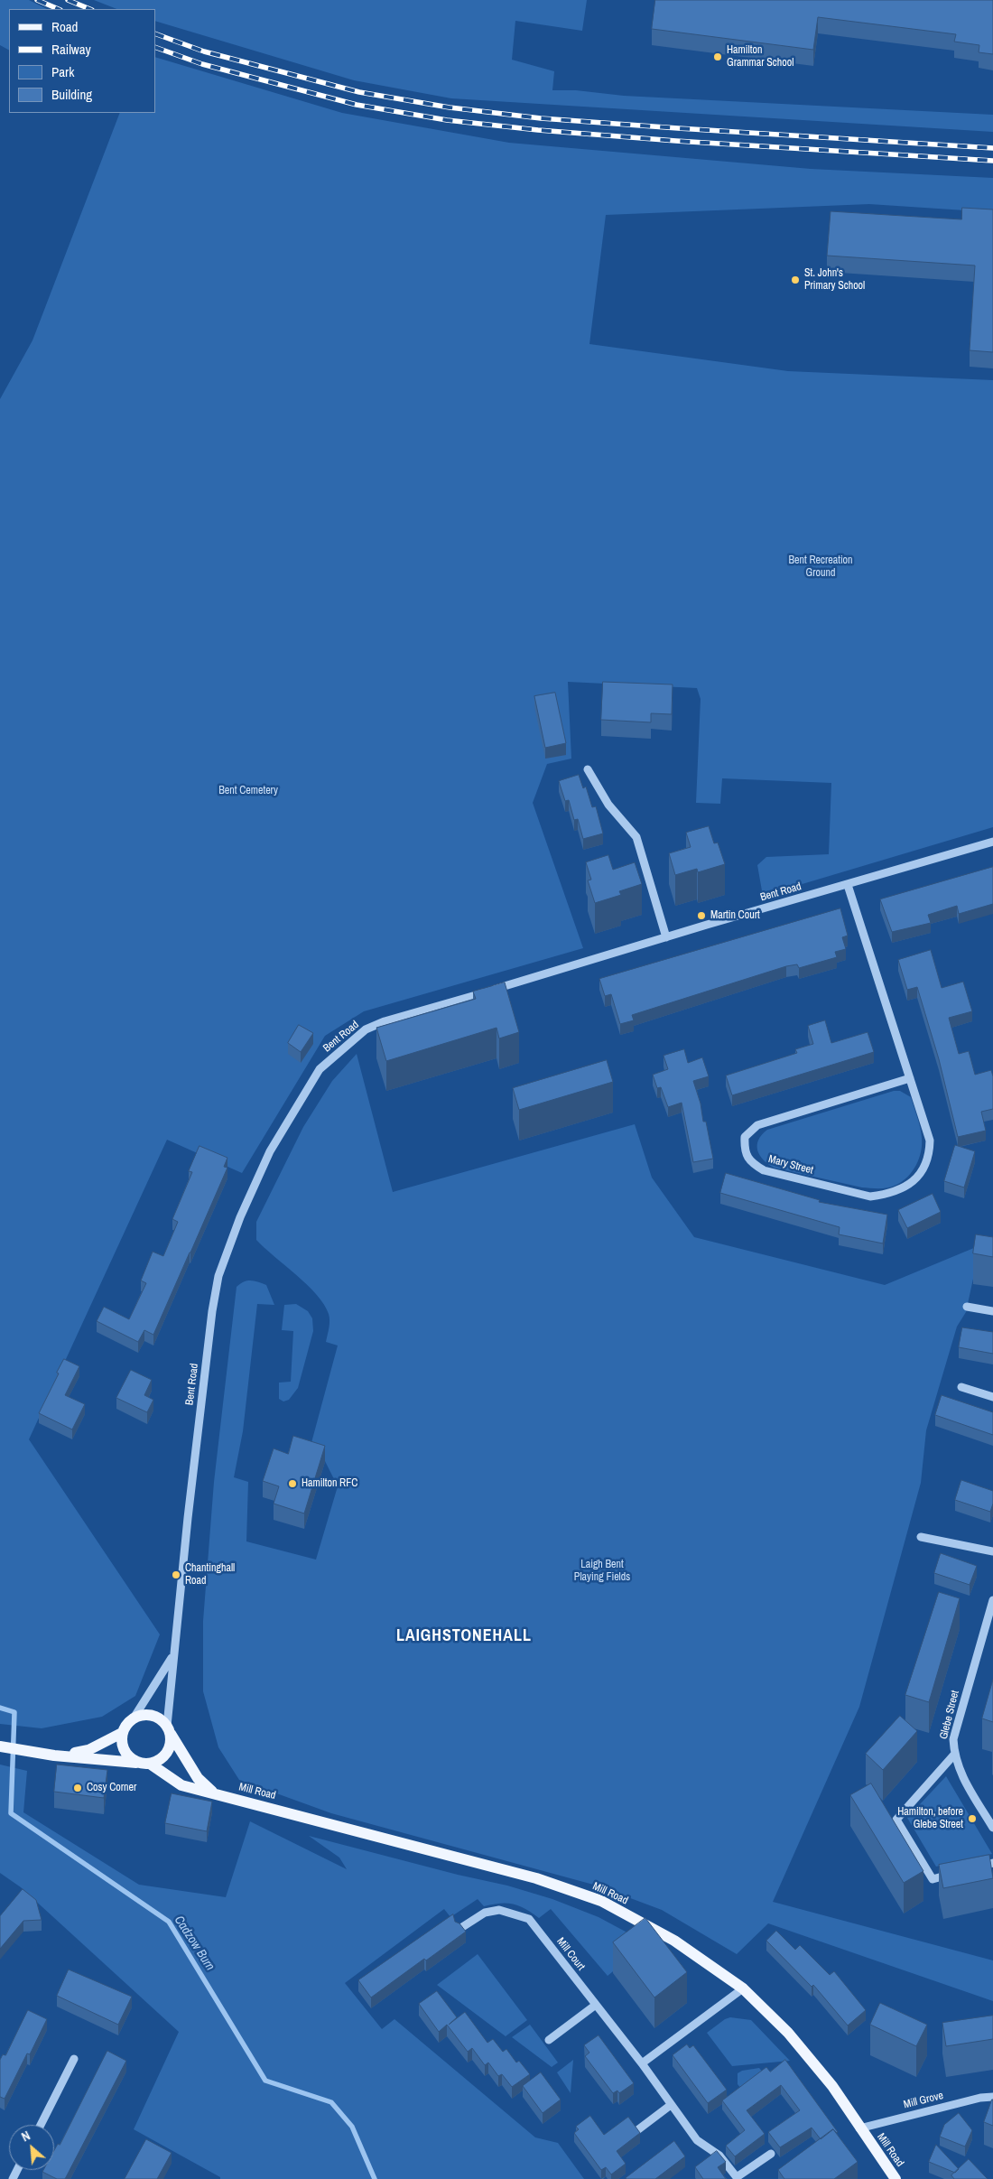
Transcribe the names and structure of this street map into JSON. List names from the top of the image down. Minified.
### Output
{"streets":{"main road":["Mill Road"],"street":["Bent Road","Mary Street","Glebe Street","Mill Court","Mill Grove"]},"crossings":[["Bent Road","Mary Street"],["Bent Road","Mill Road"],["Mill Road","Mill Grove"]],"districts":["LAIGHSTONEHALL"],"water":["Cadzow Burn"],"parks":["Bent Recreation Ground","Bent Cemetery","Laigh Bent Playing Fields"],"places":["Hamilton Grammar School","St. John's Primary School","Martin Court","Hamilton RFC","Chantinghall Road","Cosy Corner","Hamilton, before Glebe Street"],"legend":["Road","Railway","Park","Building"],"north":"top left"}
